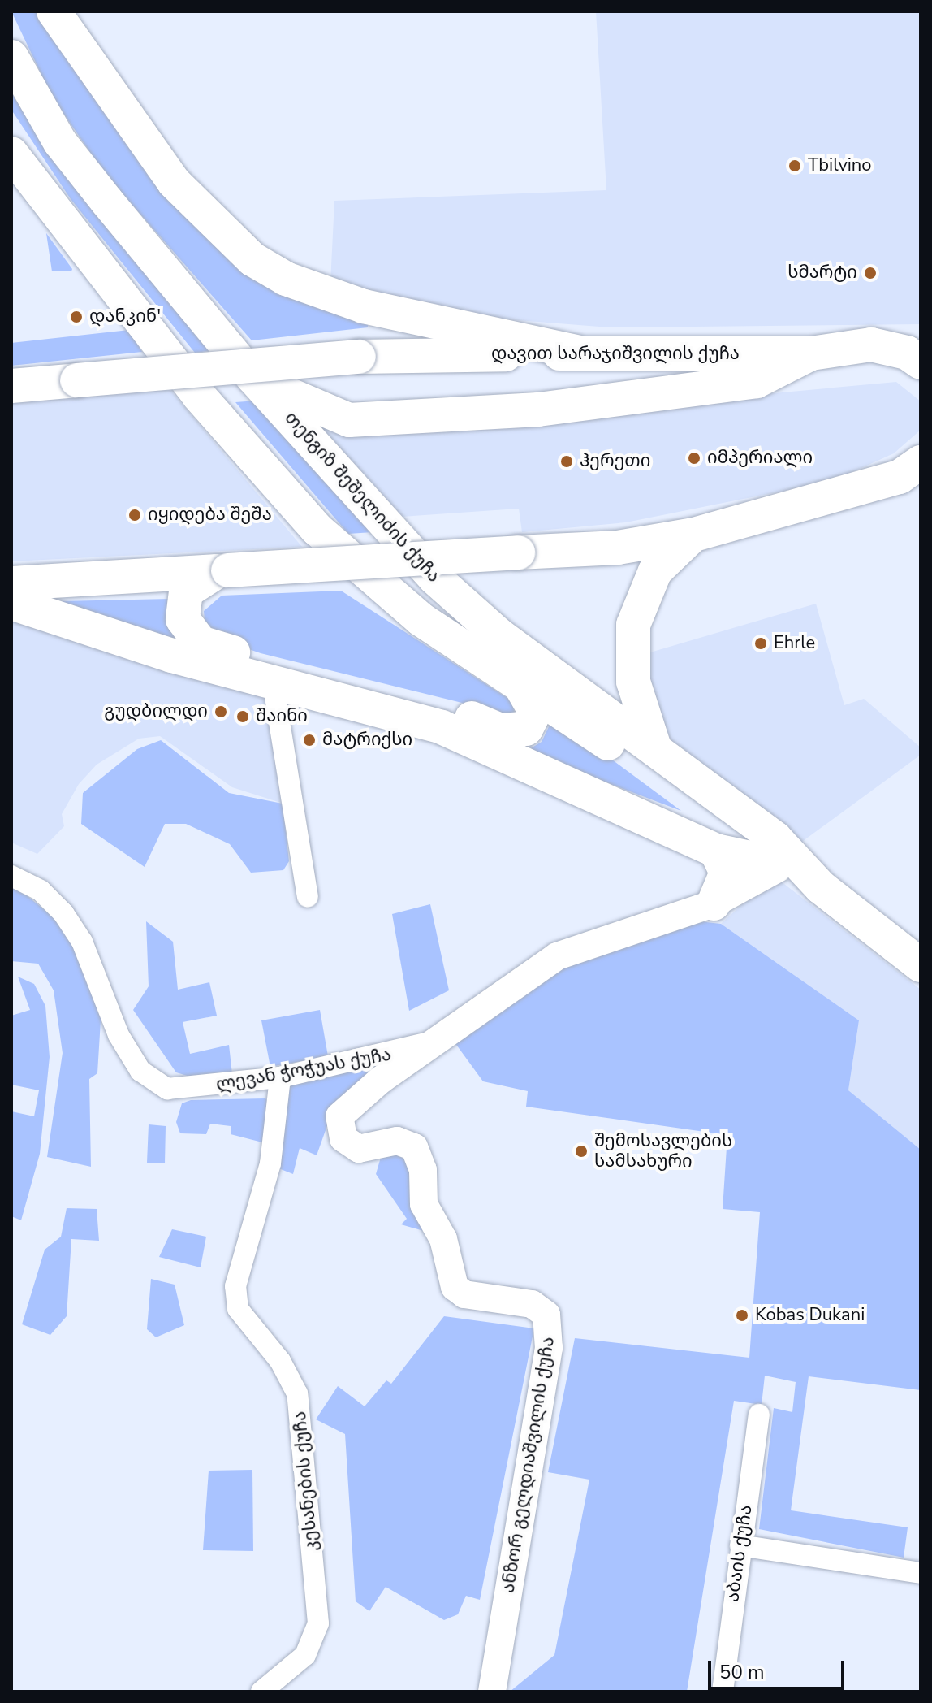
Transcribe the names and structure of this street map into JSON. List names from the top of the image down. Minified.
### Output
{"streets":{"main road":["დავით სარაჯიშვილის ქუჩა","თენგიზ შეშელიძის ქუჩა"],"street":["ლევან ჭოჭუას ქუჩა","ანზორ გელდიაშვილის ქუჩა","კესანების ქუჩა","აბაის ქუჩა"]},"crossings":[["თენგიზ შეშელიძის ქუჩა","ანზორ გელდიაშვილის ქუჩა"],["ლევან ჭოჭუას ქუჩა","ანზორ გელდიაშვილის ქუჩა"],["ლევან ჭოჭუას ქუჩა","კესანების ქუჩა"]],"places":["Tbilvino","სმარტი","დანკინ'","იმპერიალი","ჰერეთი","იყიდება შეშა","Ehrle","გუდბილდი","შაინი","მატრიქსი","შემოსავლების სამსახური","Kobas Dukani"],"scale_bar":"50 m"}
